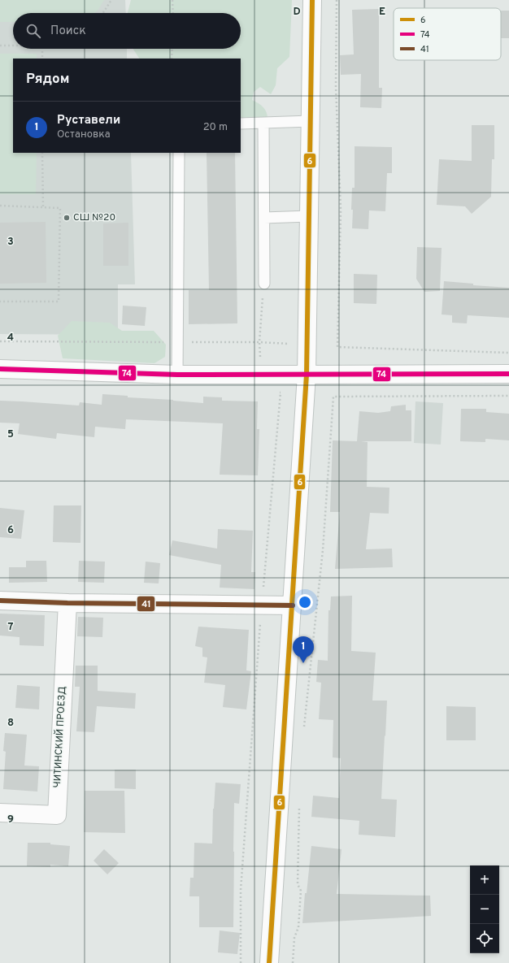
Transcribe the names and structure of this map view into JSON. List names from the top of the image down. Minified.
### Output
{"streets":{"street":["ЧИТИНСКИЙ ПРОЕЗД"]},"places":["СШ №20"],"lines":["transit line 6","transit line 74","transit line 41"],"legend":["6","74","41"],"page":{"search":"Поиск","heading":"Рядом","list":[{"mark":"1","name":"Руставели","note":"Остановка","value":"20 m"}],"pins":"1","map_buttons":["+","−"]},"grid":{"columns":["D","E"],"rows":["3","4","5","6","7","8","9"]}}
